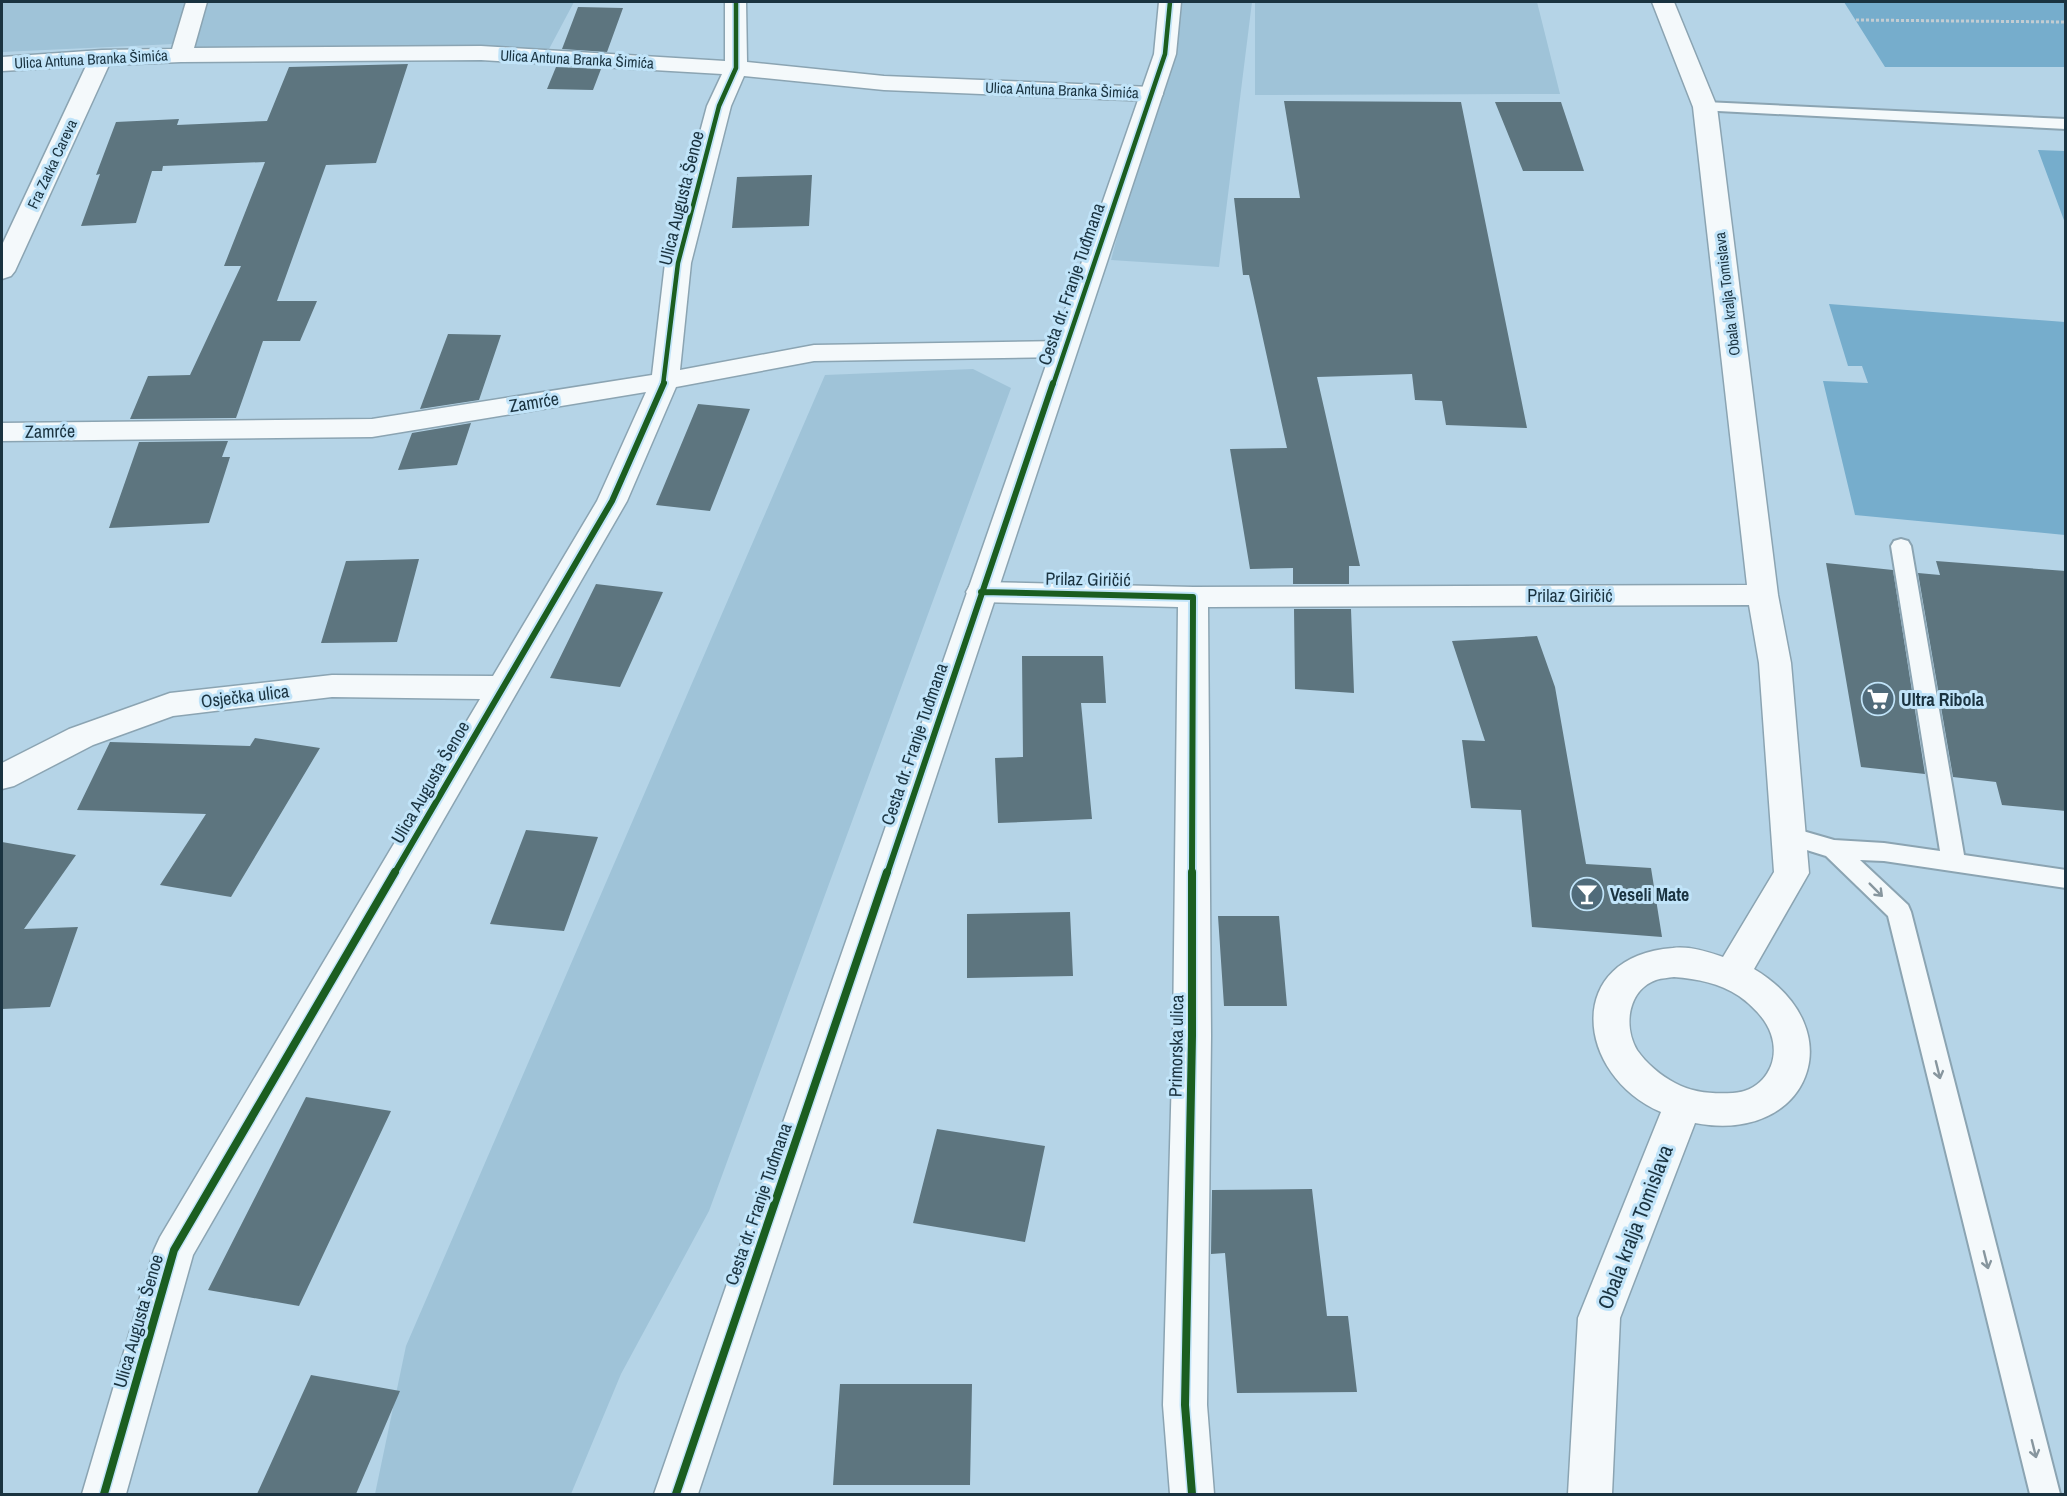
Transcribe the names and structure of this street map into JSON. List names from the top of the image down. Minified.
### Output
{"streets":{"street":["Ulica Antuna Branka Šimića","Fra Zarka Careva","Ulica Augusta Šenoe","Cesta dr. Franje Tuđmana","Obala kralja Tomislava","Zamrće","Prilaz Giričić","Osječka ulica","Primorska ulica"]},"crossings":[["Ulica Antuna Branka Šimića","Fra Zarka Careva"],["Ulica Antuna Branka Šimića","Ulica Augusta Šenoe"],["Ulica Antuna Branka Šimića","Cesta dr. Franje Tuđmana"],["Ulica Augusta Šenoe","Zamrće"],["Ulica Augusta Šenoe","Osječka ulica"],["Cesta dr. Franje Tuđmana","Zamrće"],["Cesta dr. Franje Tuđmana","Prilaz Giričić"],["Obala kralja Tomislava","Prilaz Giričić"],["Prilaz Giričić","Primorska ulica"]],"places":{"supermarket":["Ultra Ribola"],"bar":["Veseli Mate"]}}
